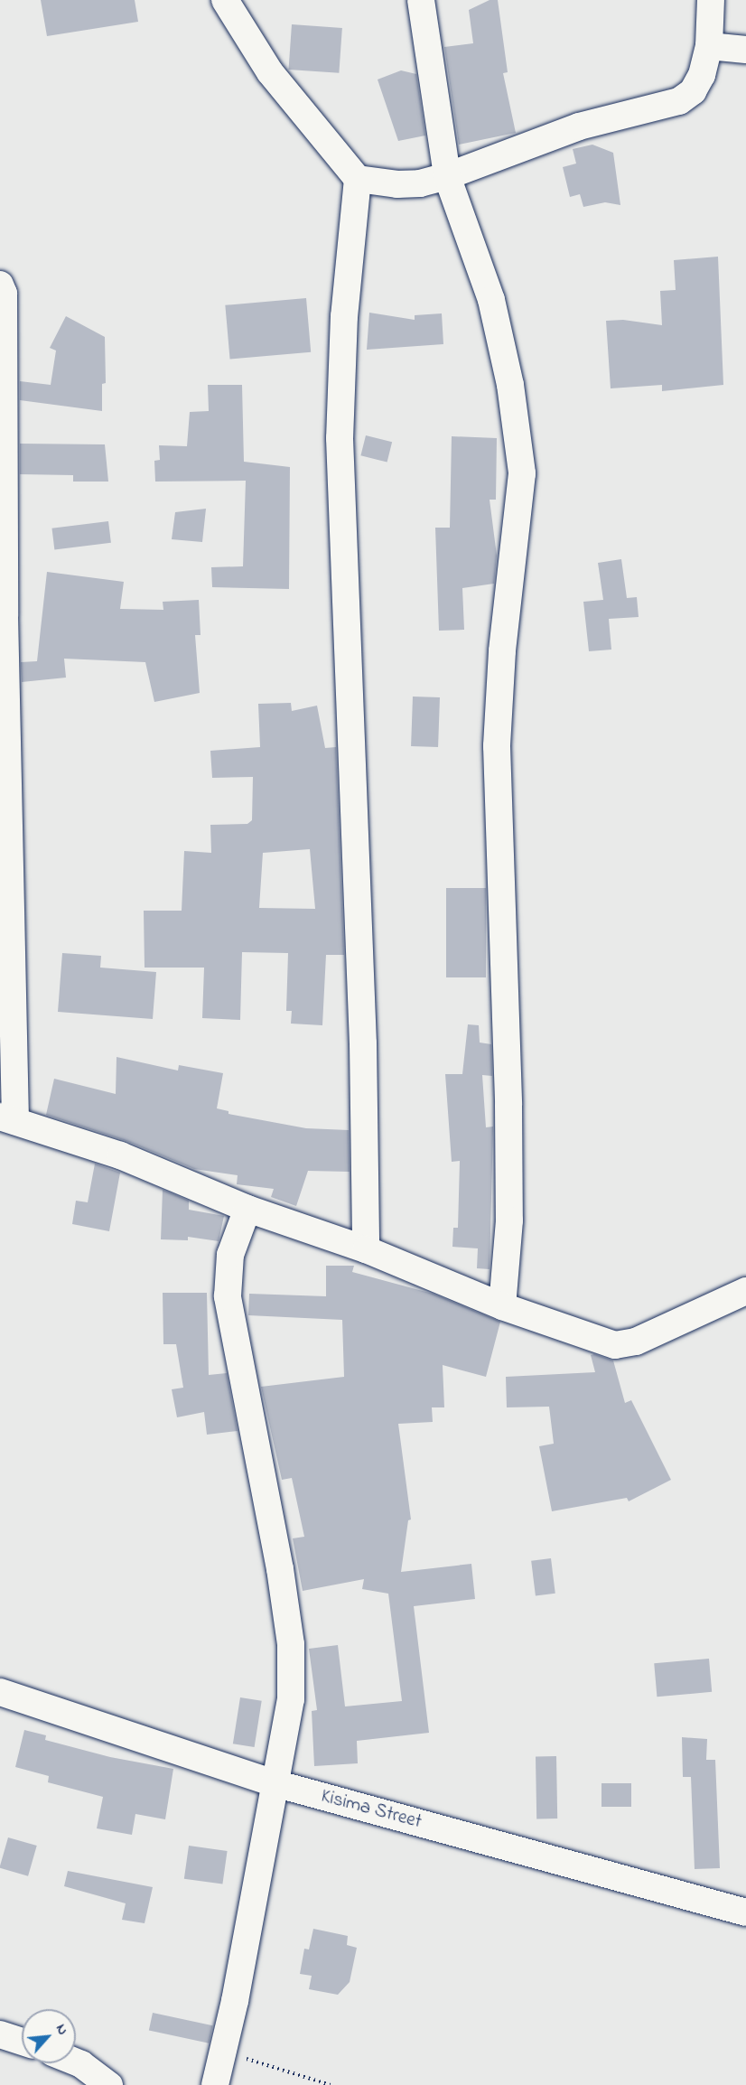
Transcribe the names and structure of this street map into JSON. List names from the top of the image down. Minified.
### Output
{"streets":{"street":["Kisima Street"]},"north":"top right"}
